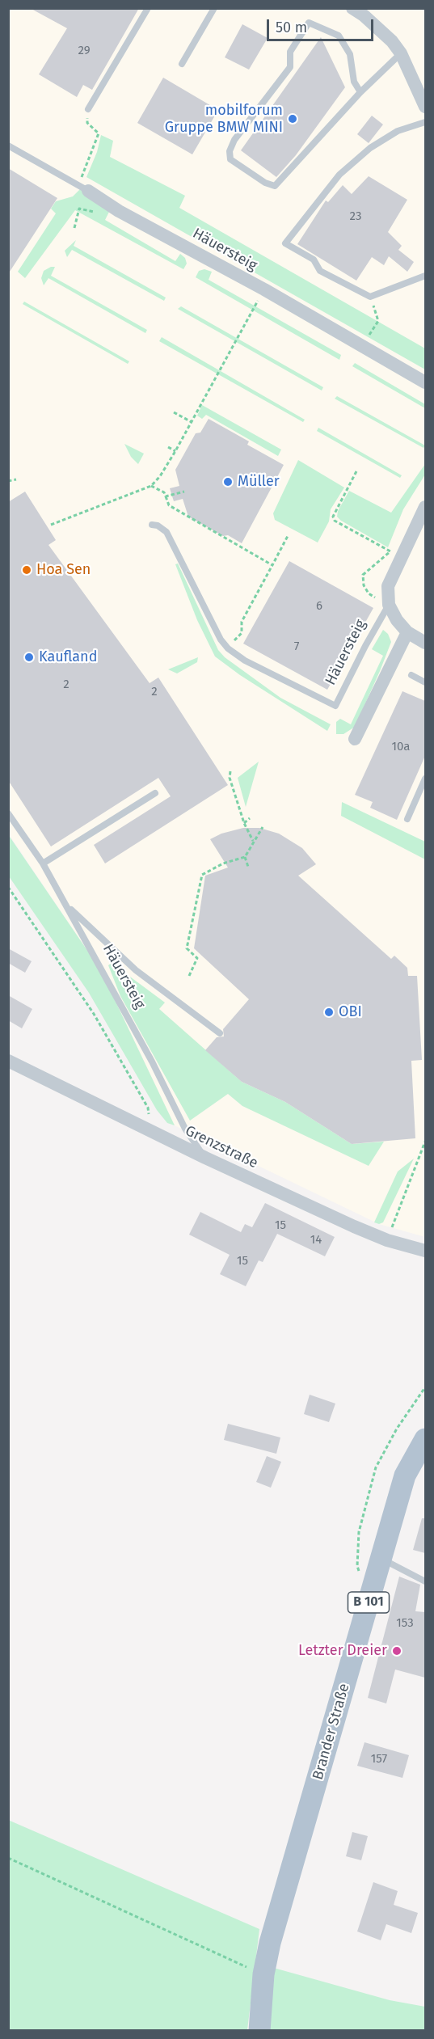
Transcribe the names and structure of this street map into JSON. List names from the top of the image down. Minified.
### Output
{"streets":{"main road":["B 101","Brander Straße"],"street":["Häuersteig","Grenzstraße"]},"crossings":[["Häuersteig","Grenzstraße"]],"places":["mobilforum Gruppe BMW MINI","Müller","Hoa Sen","Kaufland","OBI","Letzter Dreier"],"house_numbers":["29","23","6","7","2","2","10a","15","14","15","153","157"],"scale_bar":"50 m"}
